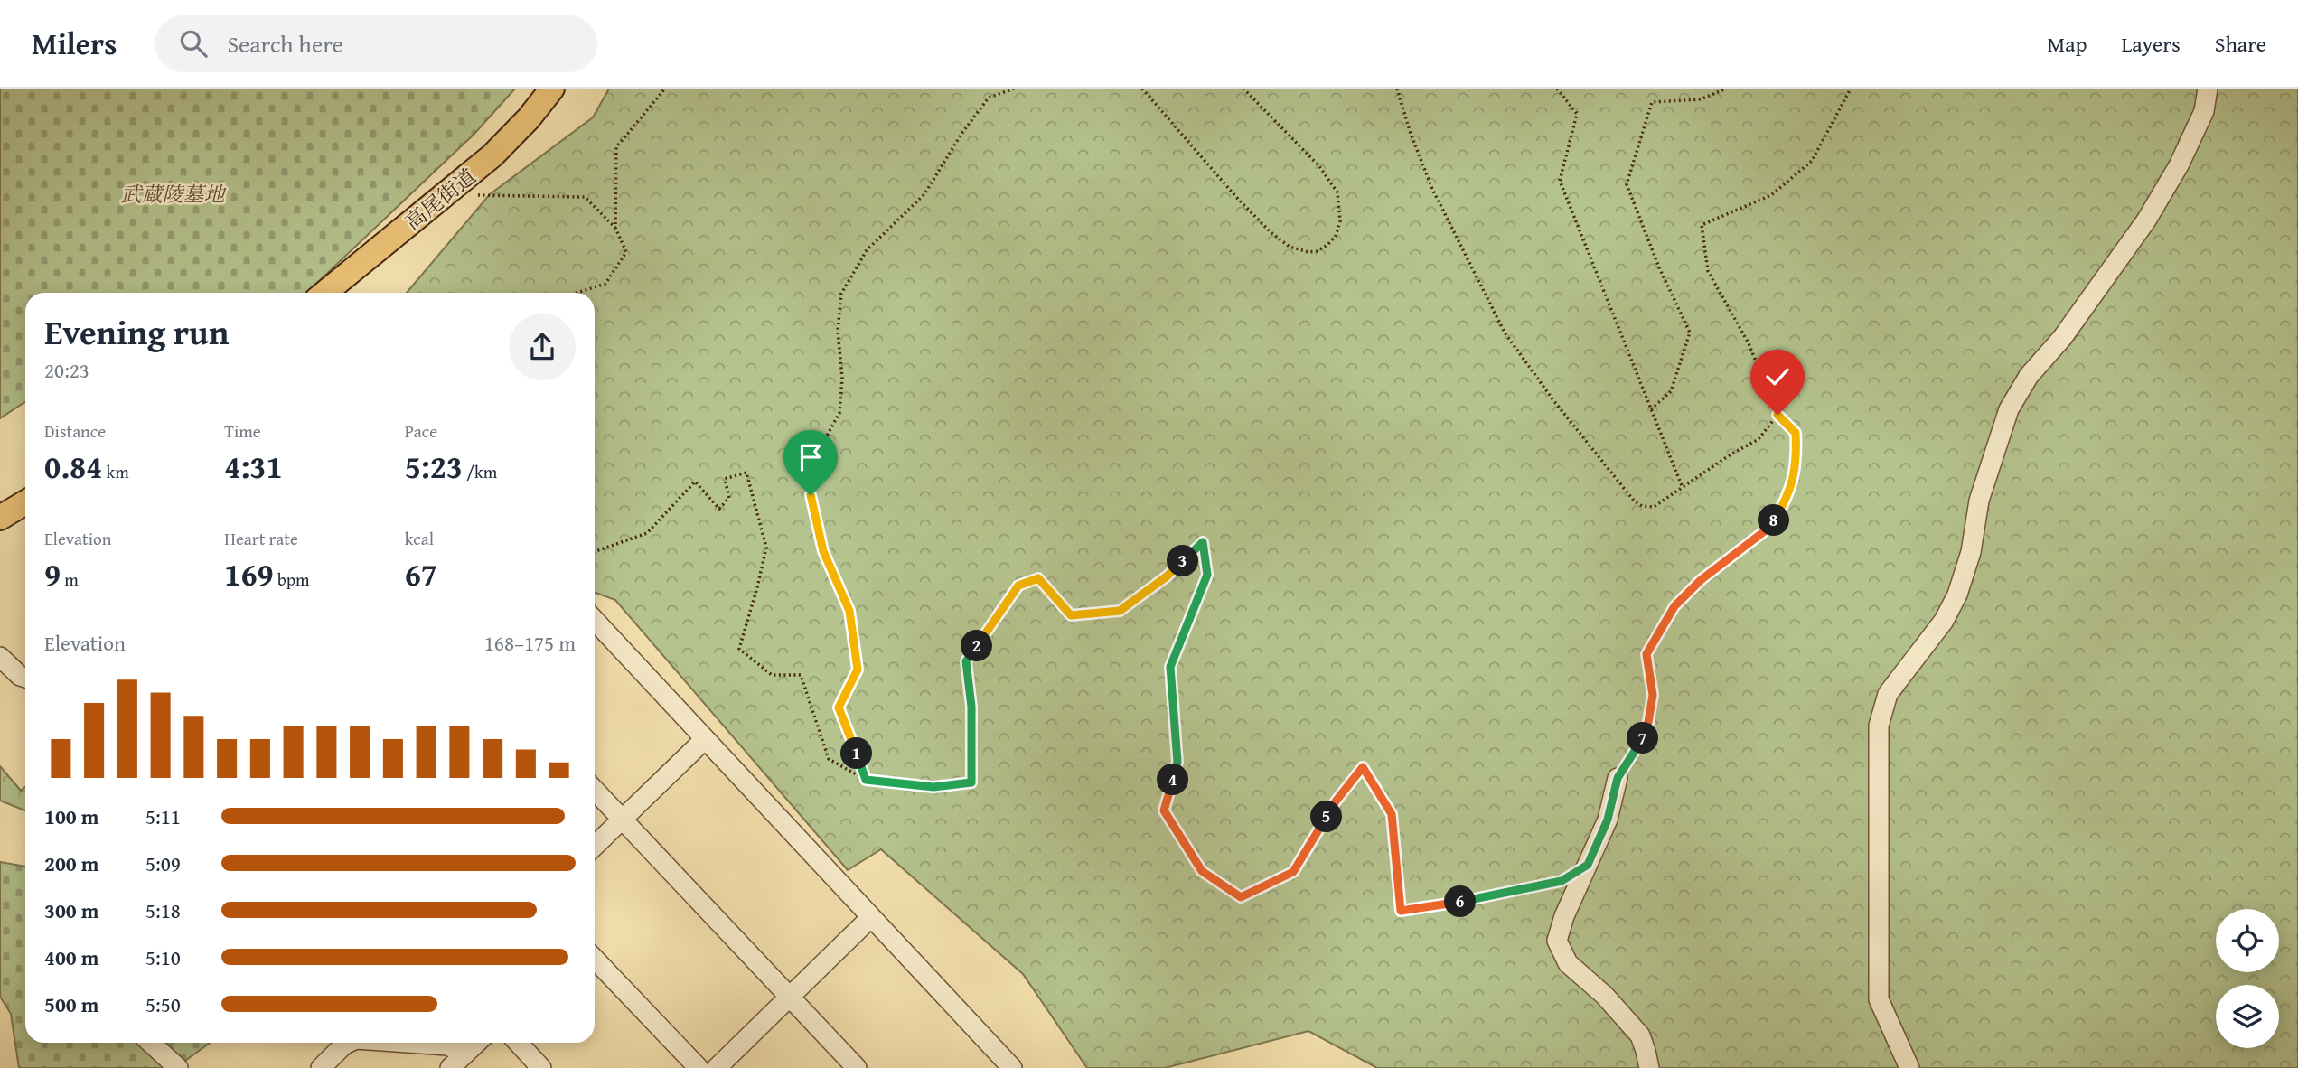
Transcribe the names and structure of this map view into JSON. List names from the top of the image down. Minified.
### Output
{"streets":{"main road":["高尾街道"]},"parks":["武蔵陵墓地"],"page":{"header":"Milers","search":"Search here","nav":["Map","Layers","Share"],"heading":["Evening run","20:23"],"stats":[["Distance","0.84 km"],["Time","4:31"],["Pace","5:23 /km"],["Elevation","9 m"],["Heart rate","169 bpm"],["kcal","67"]],"pins":["8","3","2","7","1","4","5","6"],"chart":["Elevation","168–175 m"],"list":[{"name":"100 m","note":"5:11"},{"name":"200 m","note":"5:09"},{"name":"300 m","note":"5:18"},{"name":"400 m","note":"5:10"},{"name":"500 m","note":"5:50"}]}}
